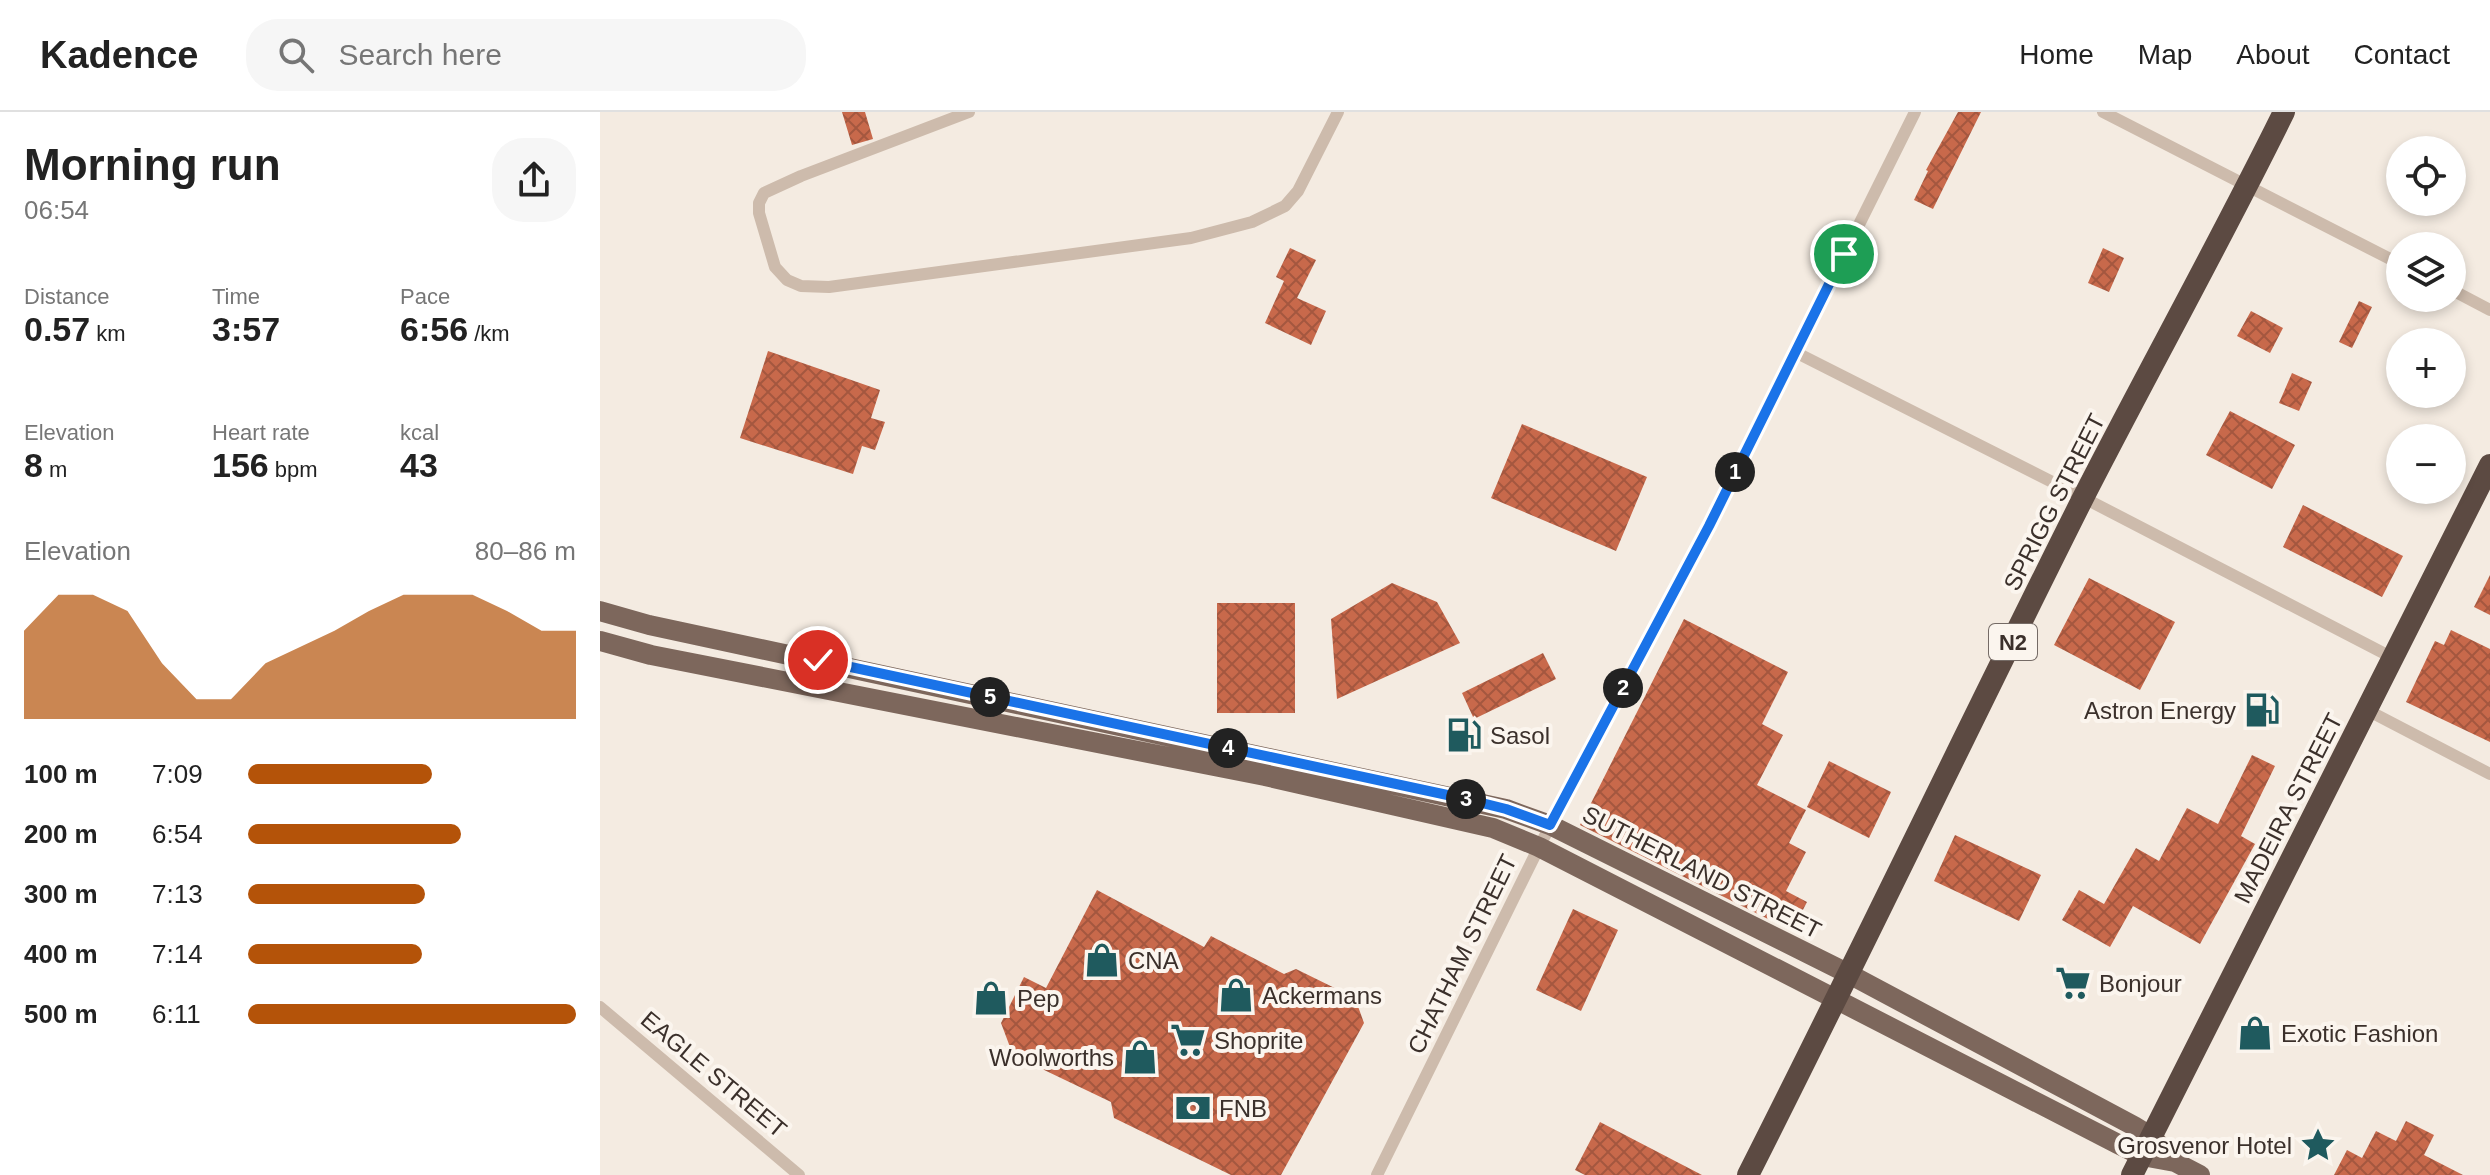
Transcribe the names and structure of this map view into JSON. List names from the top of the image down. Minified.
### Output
{"streets":{"highway":["SPRIGG STREET","N2","MADEIRA STREET"],"main road":["SUTHERLAND STREET"],"street":["CHATHAM STREET","EAGLE STREET"]},"crossings":[["SPRIGG STREET","SUTHERLAND STREET"],["MADEIRA STREET","SUTHERLAND STREET"],["SUTHERLAND STREET","CHATHAM STREET"]],"places":{"fuel station":["Astron Energy","Sasol"],"shop":["CNA","Ackermans","Pep","Exotic Fashion","Woolworths"],"supermarket":["Bonjour","Shoprite"],"bank":["FNB"],"place":["Grosvenor Hotel"]},"page":{"header":"Kadence","search":"Search here","nav":["Home","Map","About","Contact"],"heading":["Morning run","06:54"],"map_buttons":["+","−"],"stats":[["Distance","0.57 km"],["Time","3:57"],["Pace","6:56 /km"],["Elevation","8 m"],["Heart rate","156 bpm"],["kcal","43"]],"pins":["1","2","5","4","3"],"chart":["Elevation","80–86 m"],"list":[{"name":"100 m","note":"7:09"},{"name":"200 m","note":"6:54"},{"name":"300 m","note":"7:13"},{"name":"400 m","note":"7:14"},{"name":"500 m","note":"6:11"}]}}
